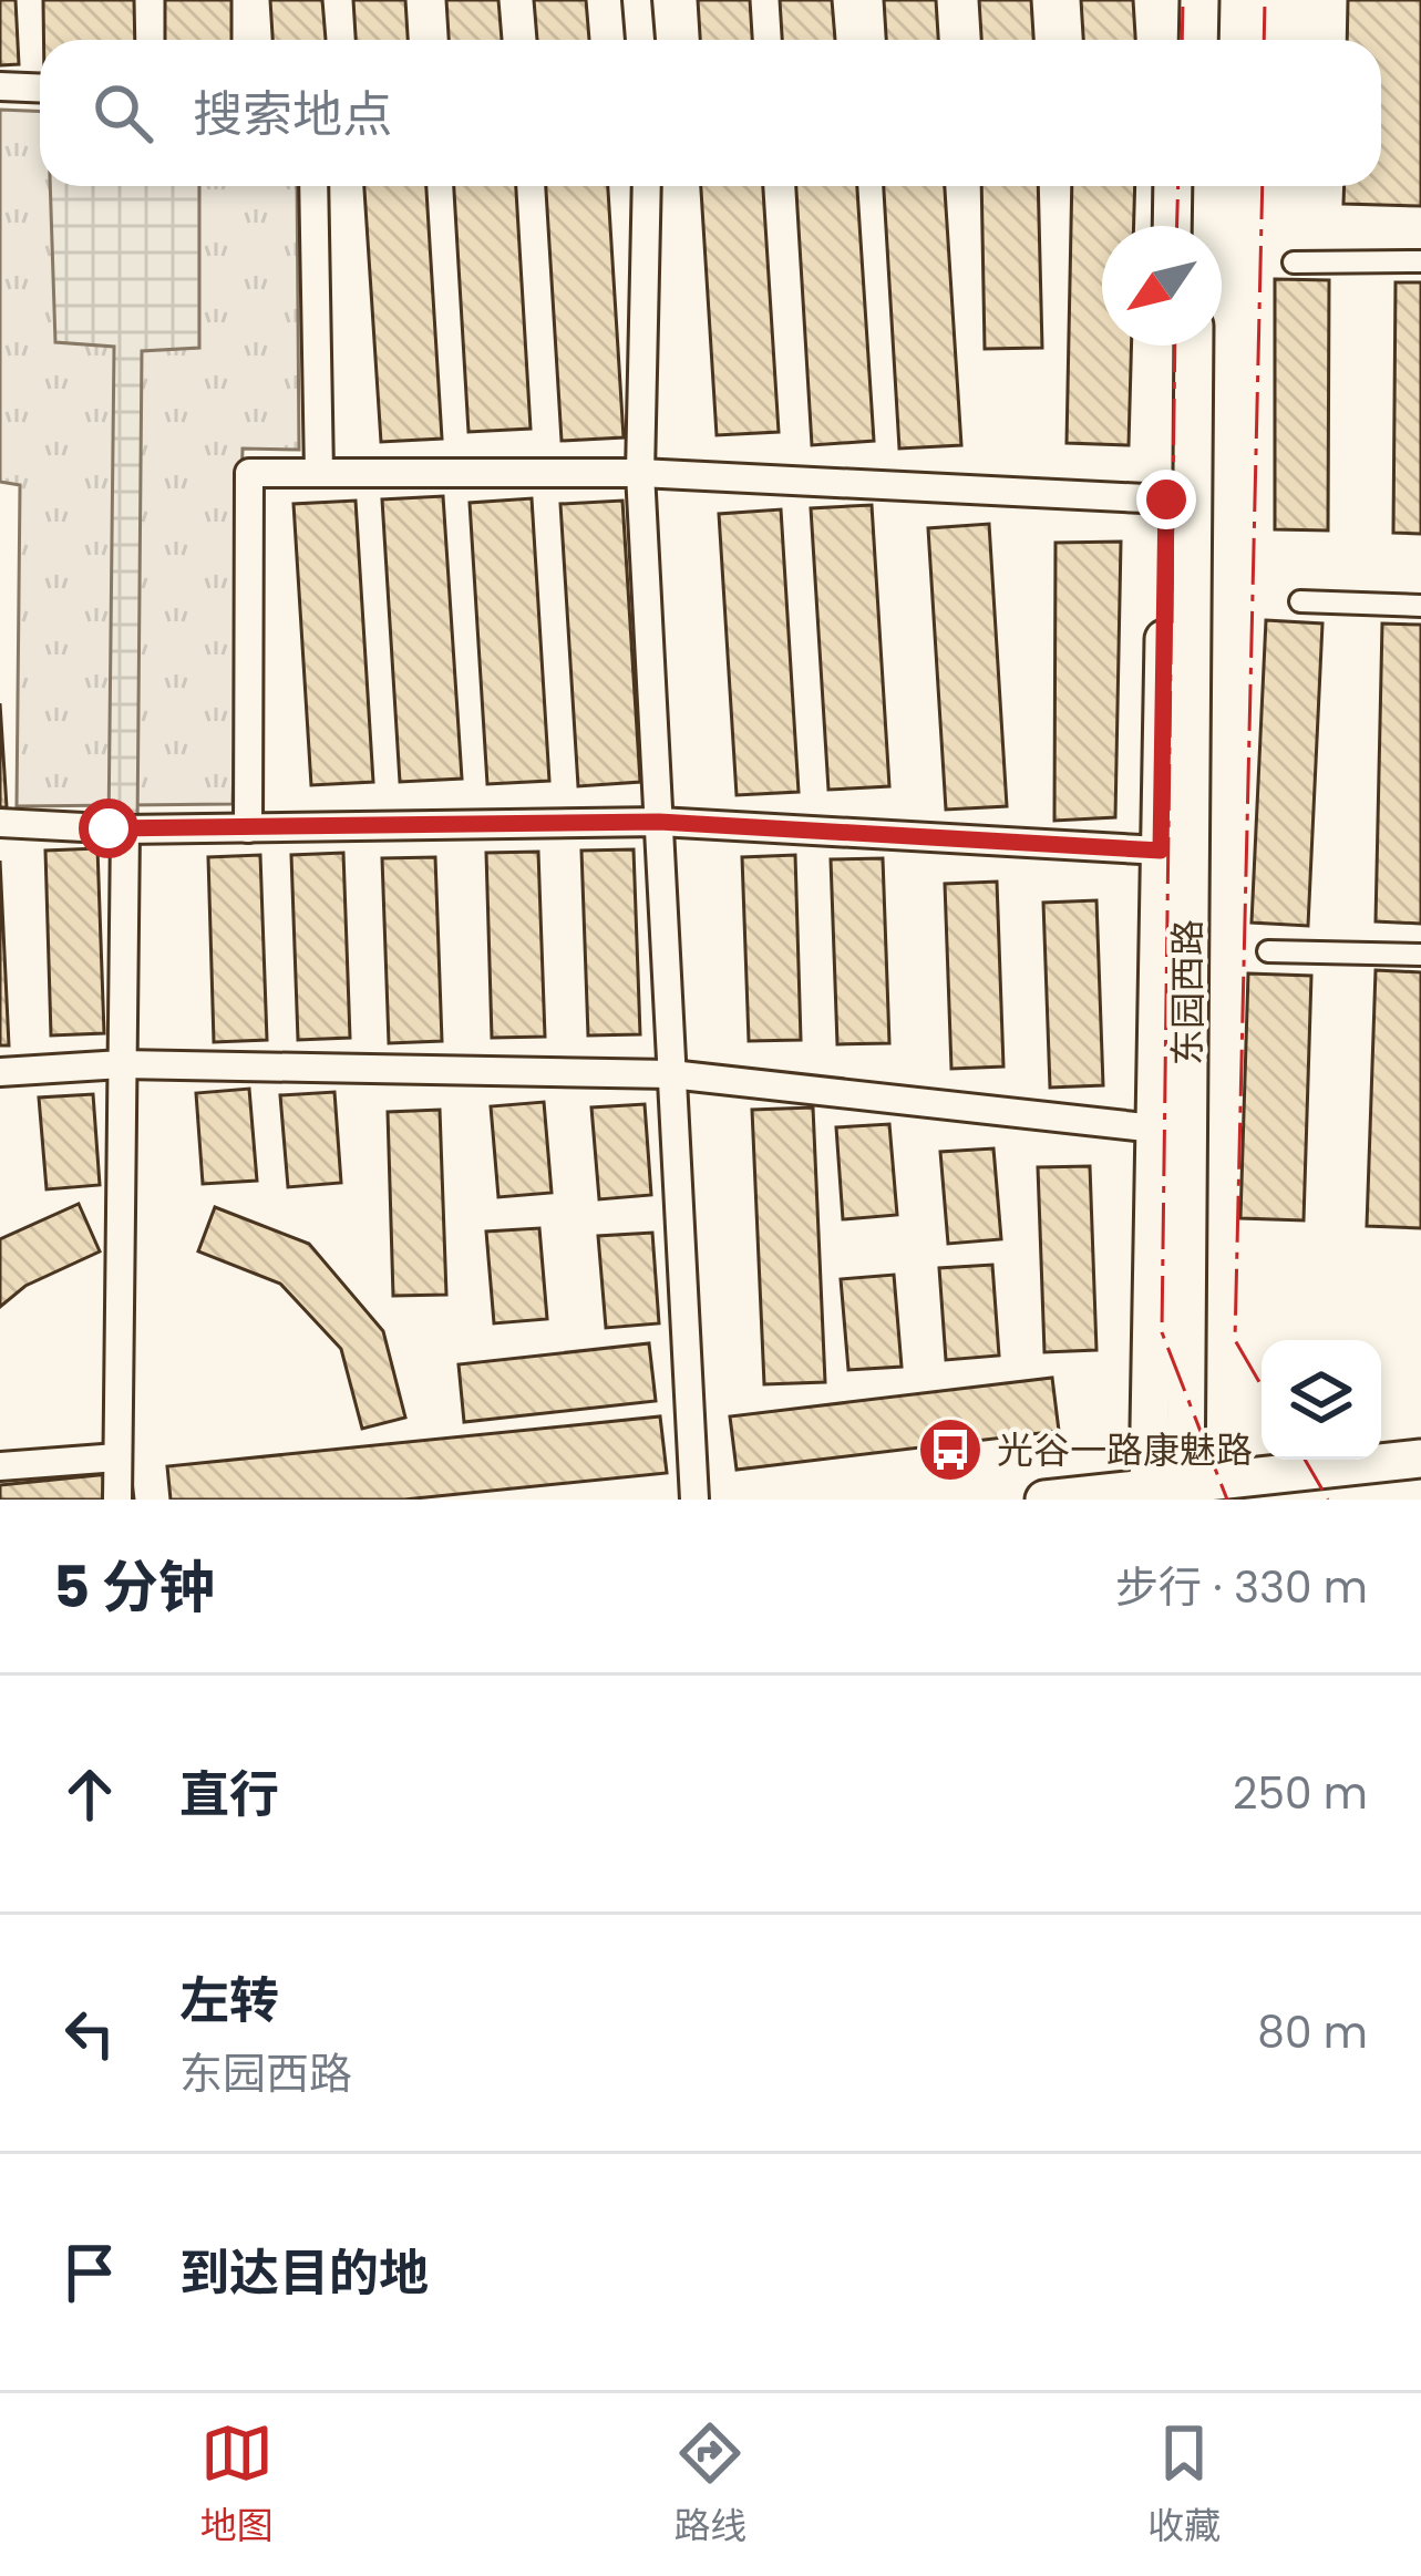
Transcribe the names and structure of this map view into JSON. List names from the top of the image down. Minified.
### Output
{"streets":{"main road":["东园西路"]},"places":{"bus stop":["光谷一路康魅路"]},"north":"bottom left","page":{"search":"搜索地点","heading":["5 分钟","步行 · 330 m"],"list":[["直行","250 m"],["左转","东园西路","80 m"],"到达目的地"],"nav":["地图","路线","收藏"]}}
